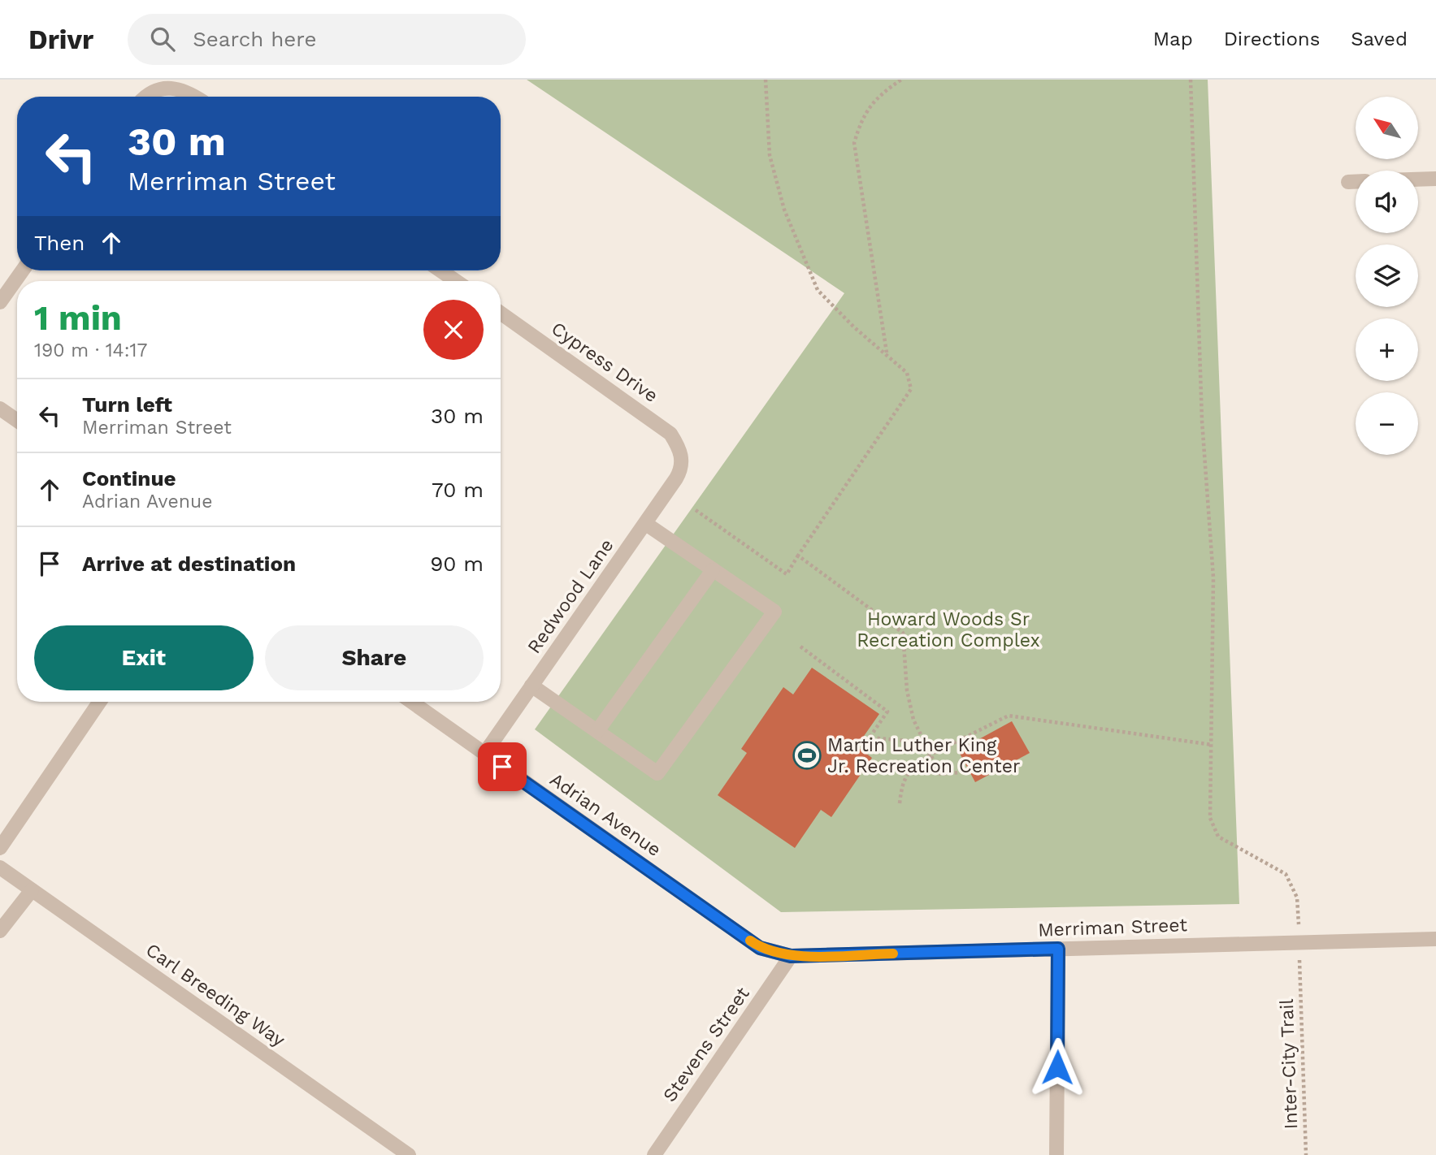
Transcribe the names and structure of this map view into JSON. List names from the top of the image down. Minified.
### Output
{"streets":{"street":["Cypress Drive","Redwood Lane","Adrian Avenue","Merriman Street","Carl Breeding Way","Stevens Street"],"path":["Inter-City Trail"]},"crossings":[["Cypress Drive","Redwood Lane"],["Redwood Lane","Adrian Avenue"],["Adrian Avenue","Merriman Street"],["Adrian Avenue","Stevens Street"],["Merriman Street","Stevens Street"]],"parks":["Howard Woods Sr Recreation Complex"],"places":{"sports":["Martin Luther King Jr. Recreation Center"]},"north":"top left","page":{"header":"Drivr","search":"Search here","nav":["Map","Directions","Saved"],"map_buttons":["+","−"],"turn":["30 m","Merriman Street"],"then":"Then","heading":["1 min","190 m · 14:17"],"list":[{"name":"Turn left","note":"Merriman Street","value":"30 m"},{"name":"Continue","note":"Adrian Avenue","value":"70 m"},{"name":"Arrive at destination","value":"90 m"}],"buttons":["Exit","Share"]}}
